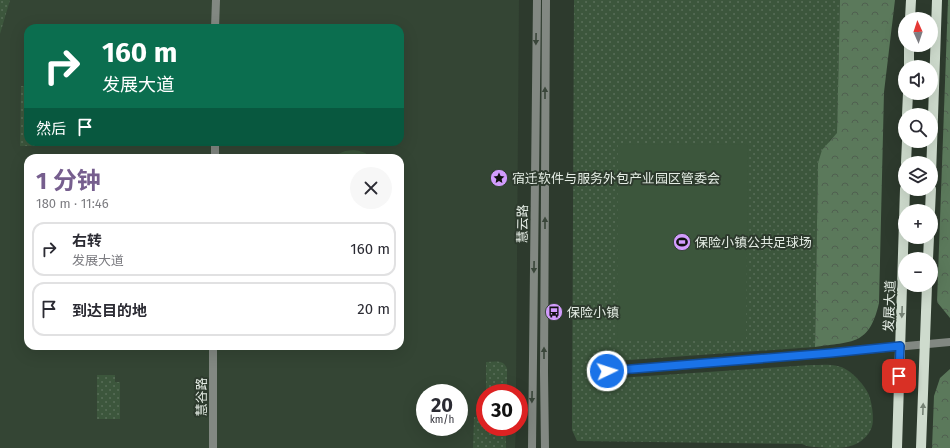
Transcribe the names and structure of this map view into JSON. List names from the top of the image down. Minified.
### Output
{"streets":{"main road":["发展大道"],"street":["慧云路","慧谷路"]},"places":{"place":["宿迁软件与服务外包产业园区管委会"],"sports":["保险小镇公共足球场"],"bus stop":["保险小镇"]},"north":"top","page":{"map_buttons":["+","−"],"turn":["160 m","发展大道"],"then":"然后","heading":["1 分钟","180 m · 11:46"],"list":[{"name":"右转","note":"发展大道","value":"160 m"},{"name":"到达目的地","value":"20 m"}],"speed":"20 km/h","limit":"30"}}
